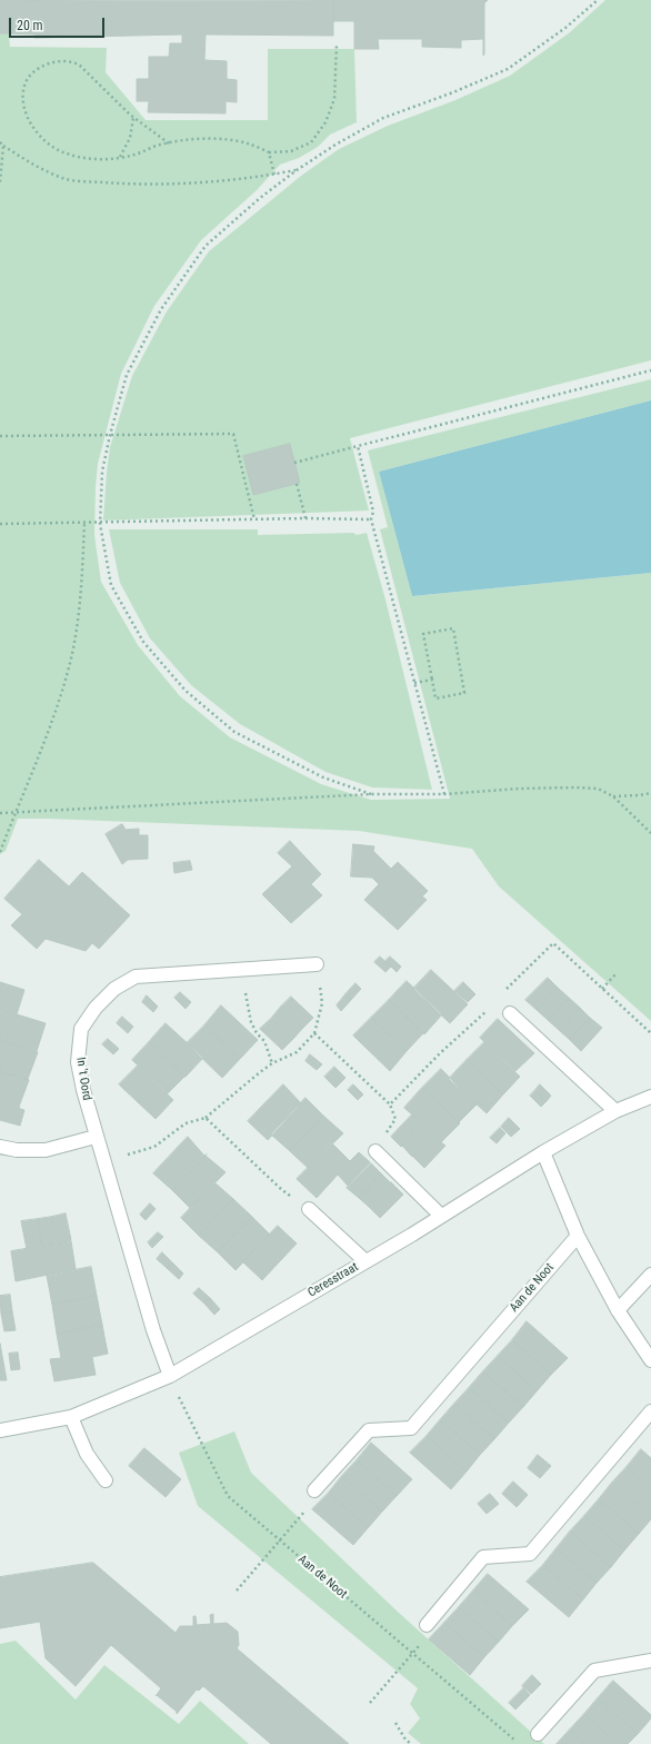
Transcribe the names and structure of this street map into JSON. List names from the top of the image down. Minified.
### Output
{"streets":{"street":["In 't Oord","Ceresstraat","Aan de Noot"]},"crossings":[["In 't Oord","Ceresstraat"],["In 't Oord","Aan de Noot"],["Ceresstraat","Aan de Noot"]],"scale_bar":"20 m"}
